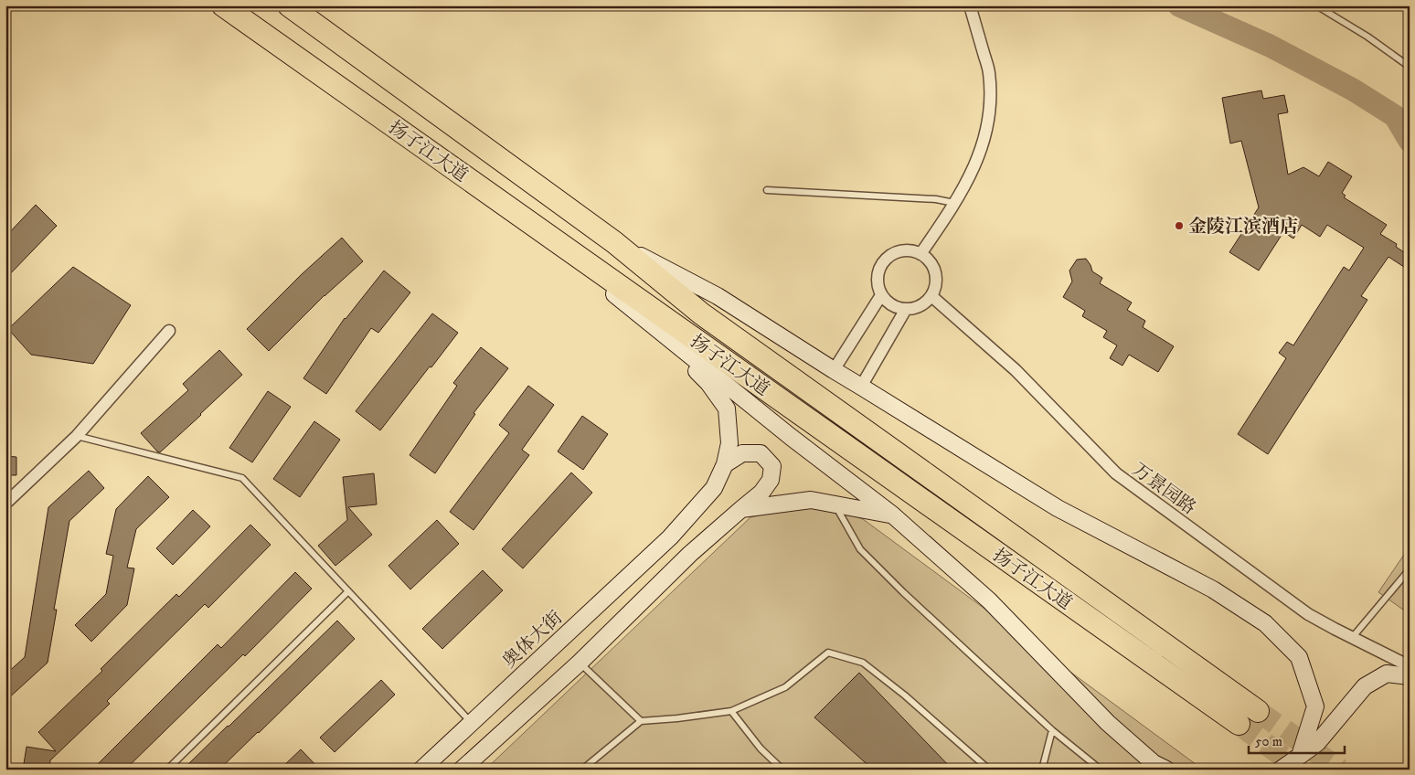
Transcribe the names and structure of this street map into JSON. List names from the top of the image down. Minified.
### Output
{"streets":{"highway":["扬子江大道"],"street":["万景园路","奥体大街"]},"places":["金陵江滨酒店"],"scale_bar":"50 m"}
